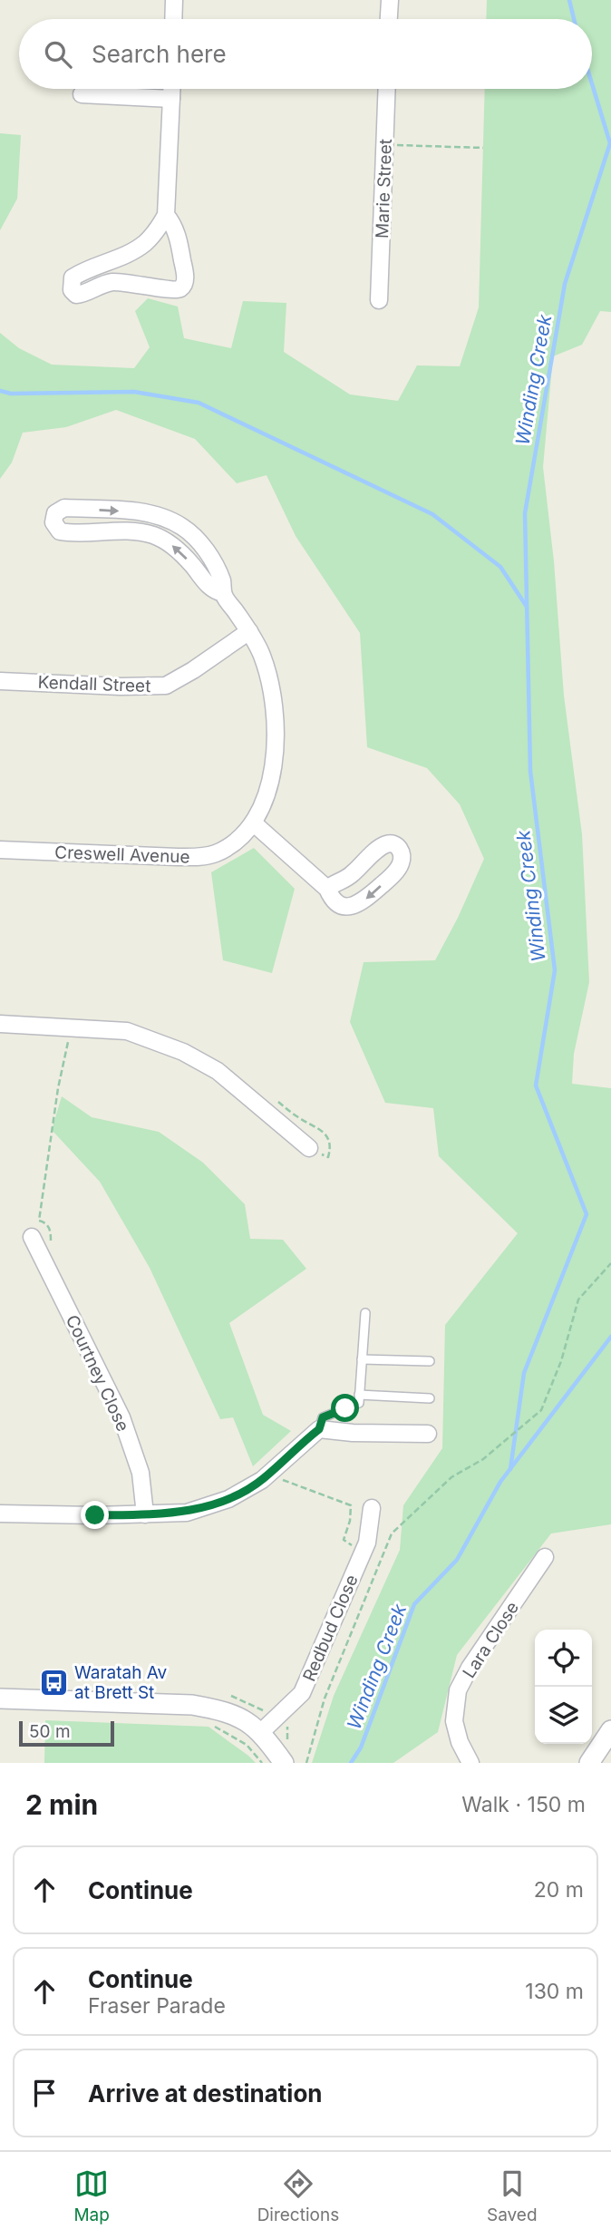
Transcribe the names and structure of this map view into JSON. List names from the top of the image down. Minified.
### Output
{"streets":{"street":["Marie Street","Kendall Street","Creswell Avenue","Courtney Close","Redbud Close","Lara Close"]},"crossings":[["Kendall Street","Creswell Avenue"]],"water":["Winding Creek"],"places":{"bus stop":["Waratah Av at Brett St"]},"scale_bar":"50 m","page":{"search":"Search here","scale":"50 m","heading":["2 min","Walk · 150 m"],"list":[["Continue","20 m"],["Continue","Fraser Parade","130 m"],"Arrive at destination"],"nav":["Map","Directions","Saved"]}}
